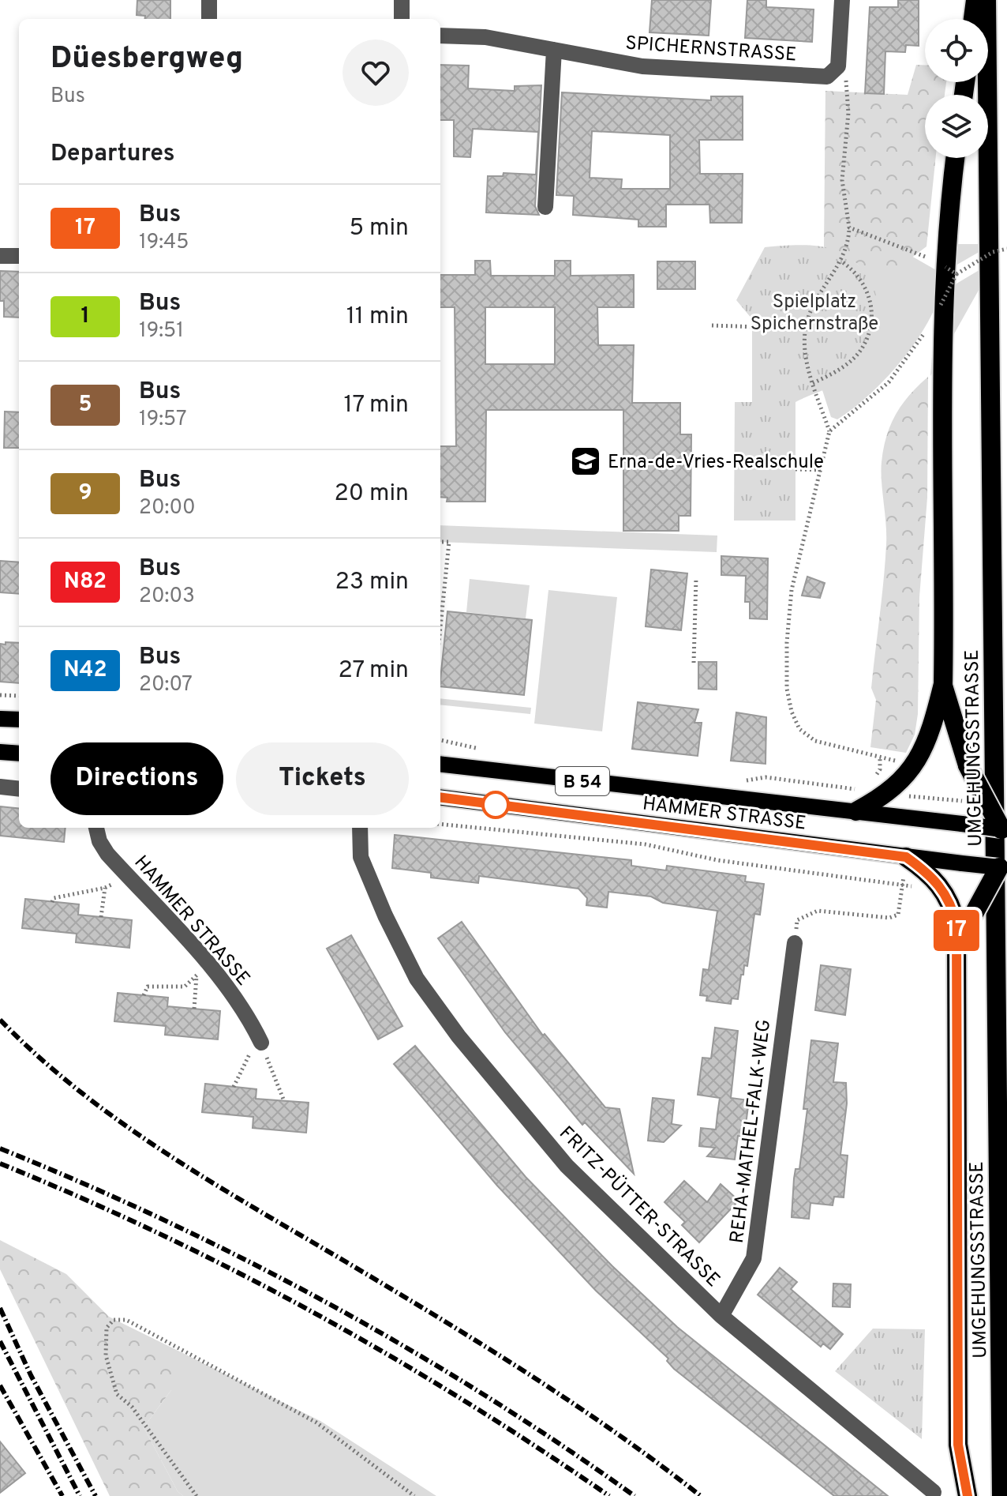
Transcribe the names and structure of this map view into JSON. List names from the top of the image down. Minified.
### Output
{"streets":{"highway":["UMGEHUNGSSTRASSE"],"main road":["B 54","HAMMER STRASSE"],"street":["SPICHERNSTRASSE","REHA-MATHEL-FALK-WEG","FRITZ-PÜTTER-STRASSE"]},"crossings":[["REHA-MATHEL-FALK-WEG","FRITZ-PÜTTER-STRASSE"]],"parks":["Spielplatz Spichernstraße"],"places":{"school or university":["Erna-de-Vries-Realschule"]},"lines":["bus line 17"],"page":{"on_map":"17","heading":[["Düesbergweg","Bus"],"Departures"],"list":[{"mark":"17","name":"Bus","note":"19:45","value":"5 min"},{"mark":"1","name":"Bus","note":"19:51","value":"11 min"},{"mark":"5","name":"Bus","note":"19:57","value":"17 min"},{"mark":"9","name":"Bus","note":"20:00","value":"20 min"},{"mark":"N82","name":"Bus","note":"20:03","value":"23 min"},{"mark":"N42","name":"Bus","note":"20:07","value":"27 min"}],"buttons":["Directions","Tickets"]}}
